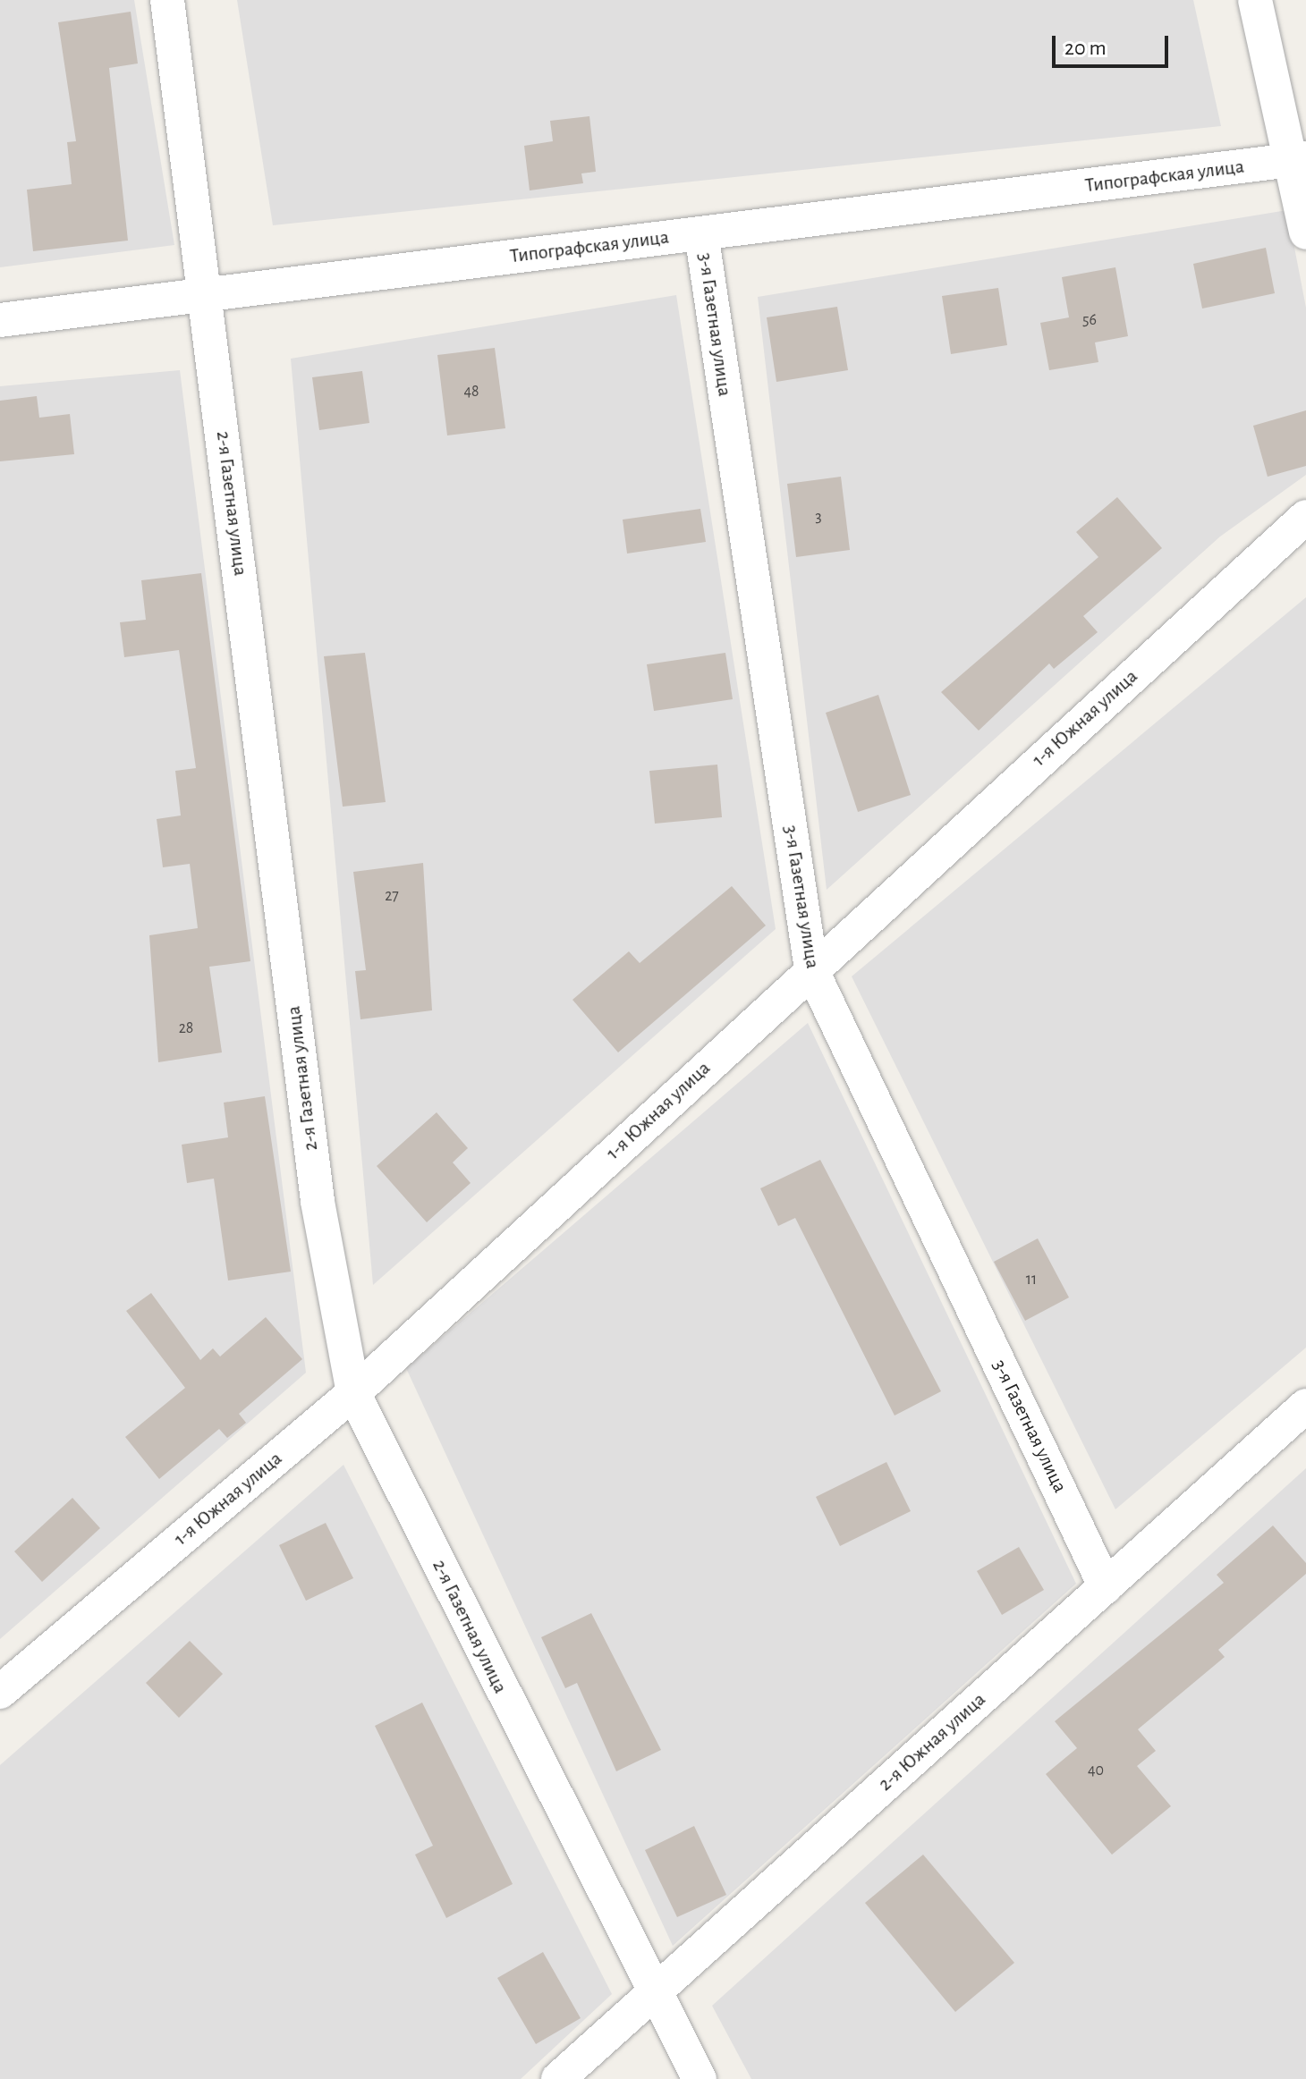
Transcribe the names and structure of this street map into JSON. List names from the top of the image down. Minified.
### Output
{"streets":{"street":["Типографская улица","3-я Газетная улица","2-я Газетная улица","1-я Южная улица","2-я Южная улица"]},"crossings":[["Типографская улица","3-я Газетная улица"],["Типографская улица","2-я Газетная улица"],["3-я Газетная улица","1-я Южная улица"],["3-я Газетная улица","2-я Южная улица"],["2-я Газетная улица","1-я Южная улица"],["2-я Газетная улица","2-я Южная улица"]],"house_numbers":["56","48","3","27","28","11","40"],"scale_bar":"20 m"}
